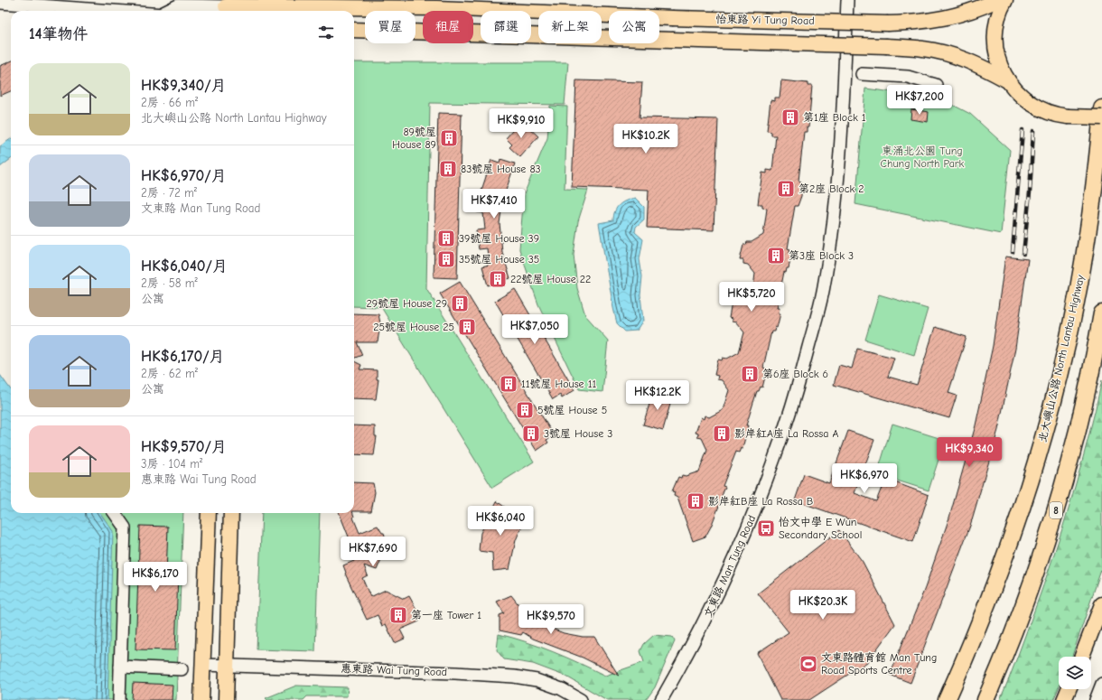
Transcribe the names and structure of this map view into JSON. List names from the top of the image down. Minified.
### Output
{"streets":{"highway":["北大嶼山公路 North Lantau Highway","8"],"main road":["怡東路 Yi Tung Road"],"street":["文東路 Man Tung Road","惠東路 Wai Tung Road"]},"parks":["東涌北公園 Tung Chung North Park"],"places":{"building":["第1座 Block 1","89號屋 House 89","83號屋 House 83","第2座 Block 2","39號屋 House 39","第3座 Block 3","35號屋 House 35","22號屋 House 22","29號屋 House 29","25號屋 House 25","第6座 Block 6","11號屋 House 11","5號屋 House 5","3號屋 House 3","影岸紅A座 La Rossa A","影岸紅B座 La Rossa B","第一座 Tower 1"],"bus stop":["怡文中學 E Wun Secondary School"],"sports":["文東路體育館 Man Tung Road Sports Centre"]},"page":{"chip":["買屋","租屋","篩選","新上架","公寓"],"heading":"14筆物件","list":[{"name":"HK$9,340/月","note":"2房 · 66 m² · 北大嶼山公路 North Lantau Highway"},{"name":"HK$6,970/月","note":"2房 · 72 m² · 文東路 Man Tung Road"},{"name":"HK$6,040/月","note":"2房 · 58 m² · 公寓"},{"name":"HK$6,170/月","note":"2房 · 62 m² · 公寓"},{"name":"HK$9,570/月","note":"3房 · 104 m² · 惠東路 Wai Tung Road"}],"price":["HK$7,200","HK$9,910","HK$10.2K","HK$7,410","HK$5,720","HK$7,050","HK$12.2K","HK$9,340","HK$6,970","HK$6,040","HK$7,690","HK$6,170","HK$20.3K","HK$9,570"]}}
